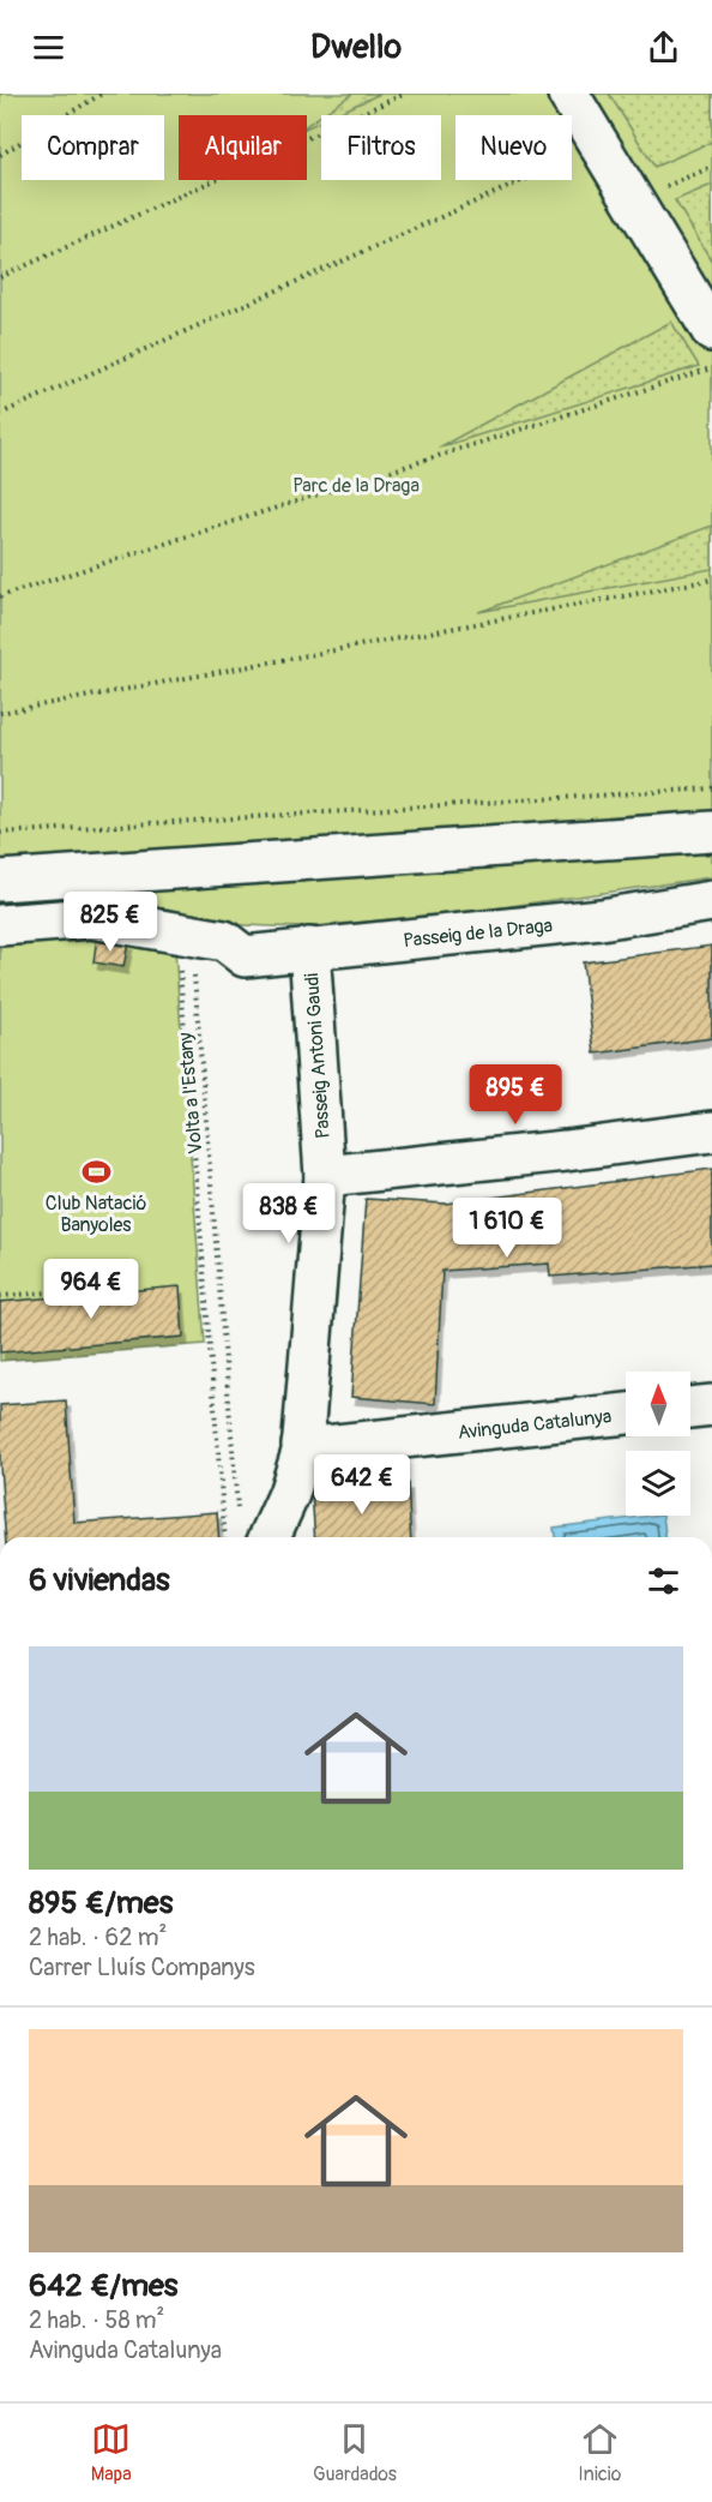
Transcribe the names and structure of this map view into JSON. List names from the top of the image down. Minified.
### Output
{"streets":{"street":["Passeig de la Draga","Passeig Antoni Gaudi","Avinguda Catalunya"],"path":["Volta a l'Estany"]},"crossings":[["Passeig de la Draga","Passeig Antoni Gaudi"],["Passeig de la Draga","Volta a l'Estany"],["Passeig Antoni Gaudi","Volta a l'Estany"],["Passeig Antoni Gaudi","Avinguda Catalunya"]],"parks":["Parc de la Draga"],"places":{"sports":["Club Natació Banyoles"]},"north":"top","page":{"header":"Dwello","chip":["Comprar","Alquilar","Filtros","Nuevo"],"price":["825 €","895 €","838 €","1 610 €","964 €","642 €"],"heading":"6 viviendas","list":[{"name":"895 €/mes","note":"2 hab. · 62 m² · Carrer Lluís Companys"},{"name":"642 €/mes","note":"2 hab. · 58 m² · Avinguda Catalunya"}],"tabs":["Mapa","Guardados","Inicio"]}}
